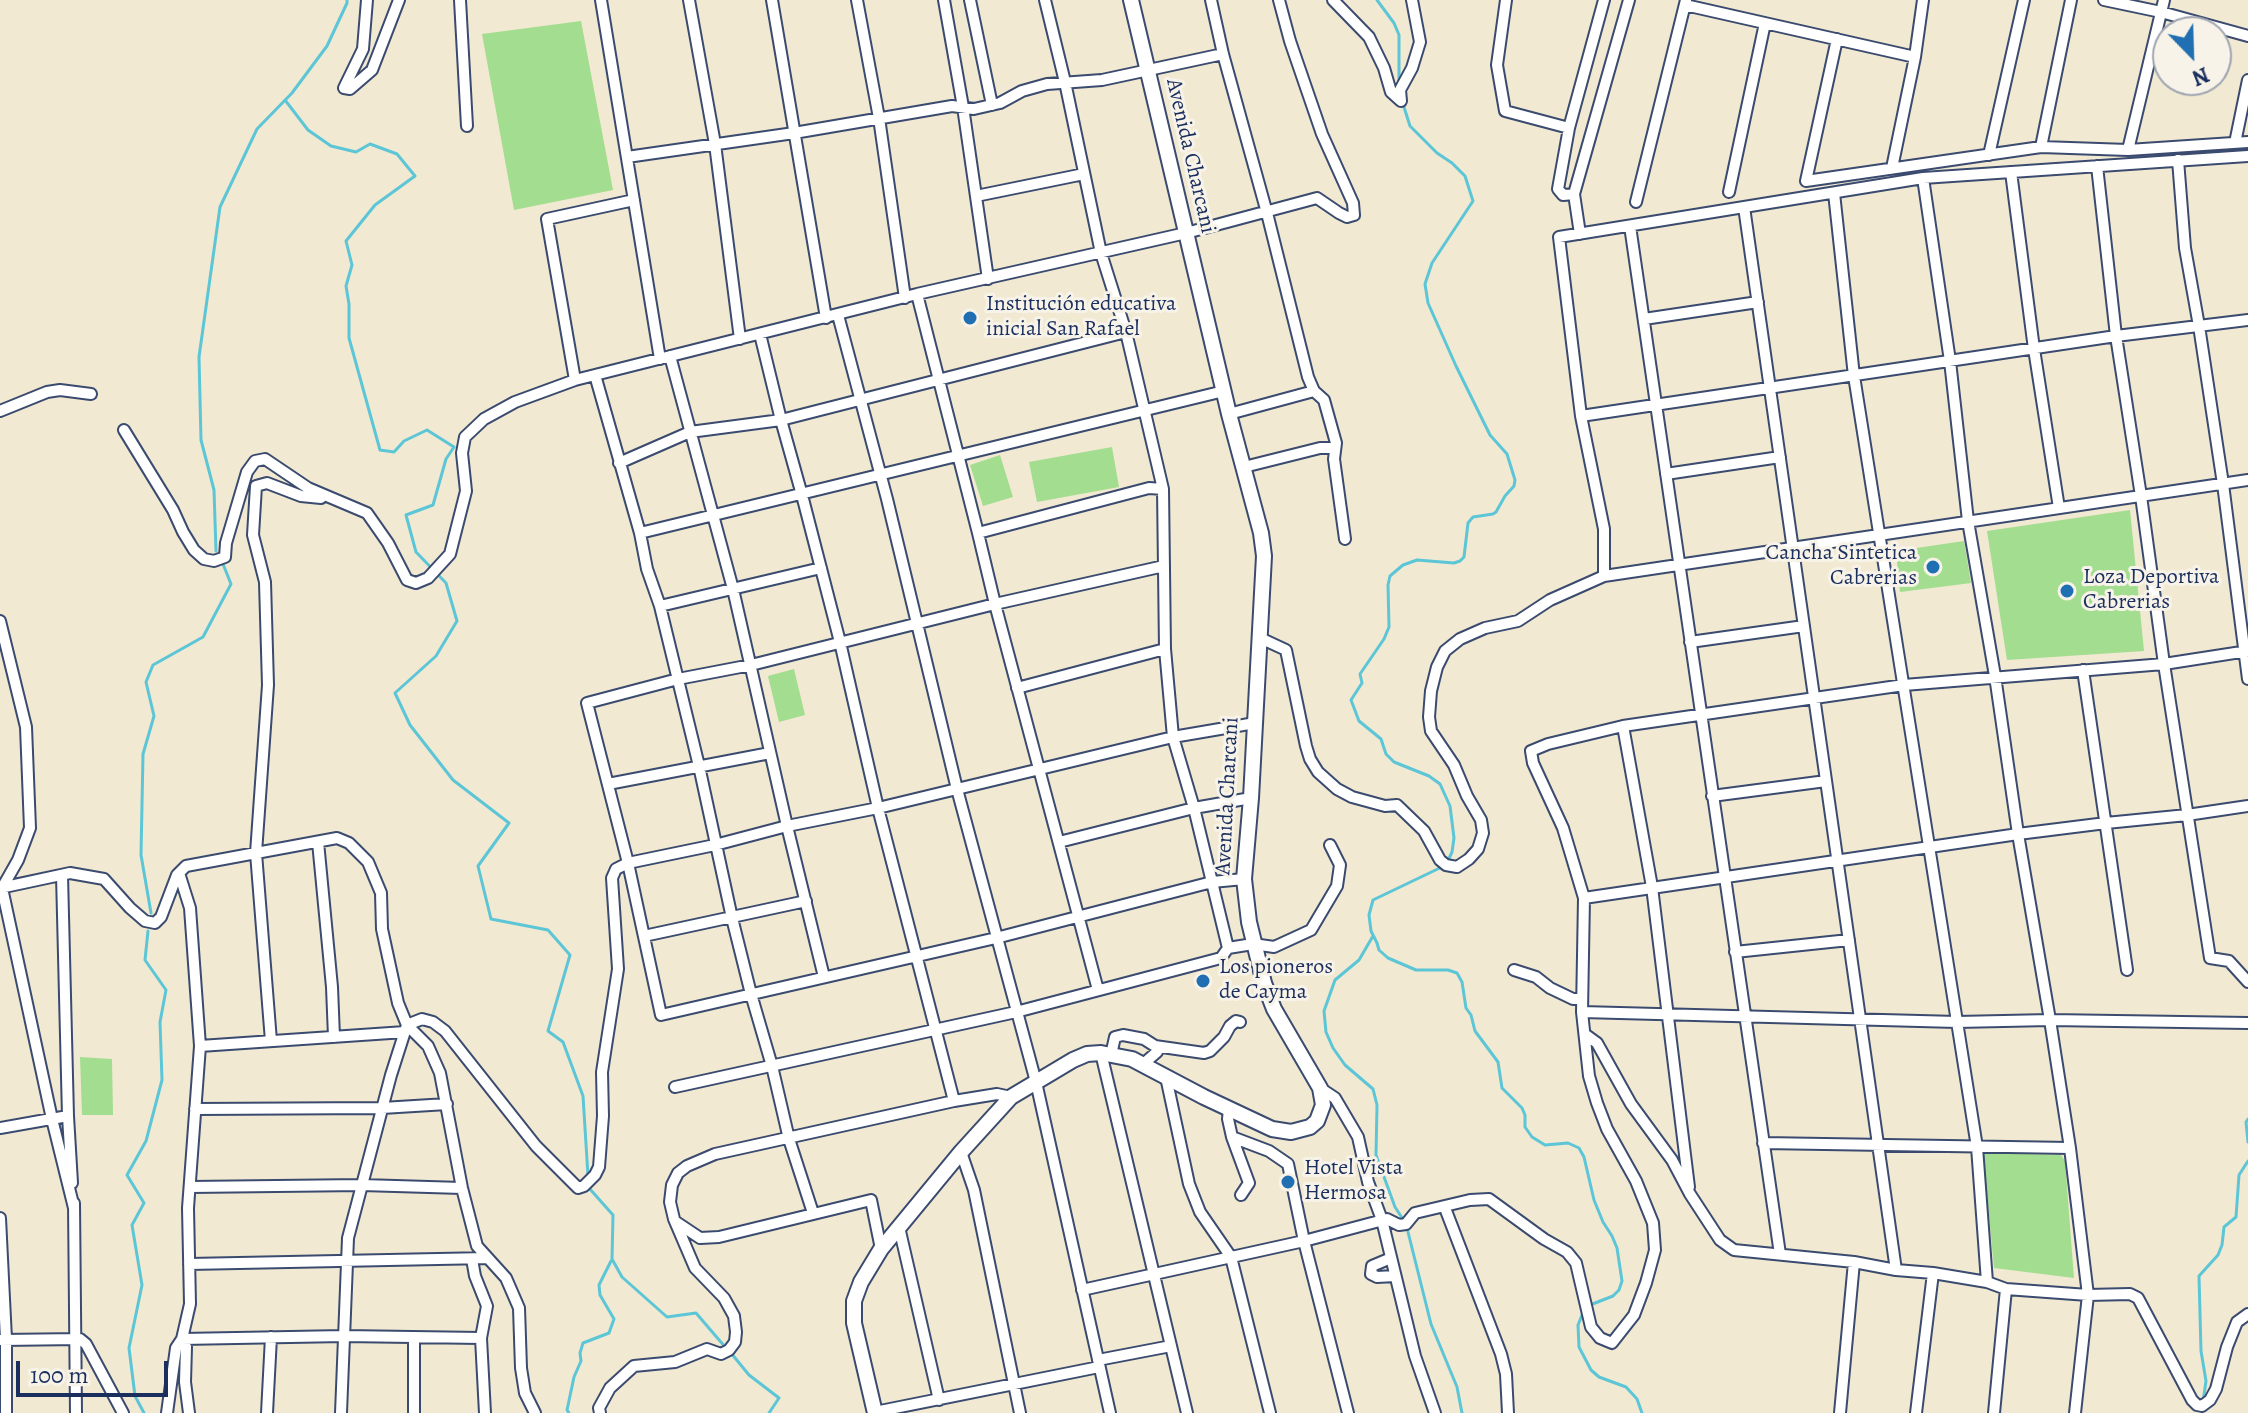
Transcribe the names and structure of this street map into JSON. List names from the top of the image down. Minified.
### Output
{"streets":{"main road":["Avenida Charcani"]},"places":["Institución educativa inicial San Rafael","Cancha Sintetica Cabrerias","Loza Deportiva Cabrerias","Los pioneros de Cayma","Hotel Vista Hermosa"],"scale_bar":"100 m","north":"bottom right"}
